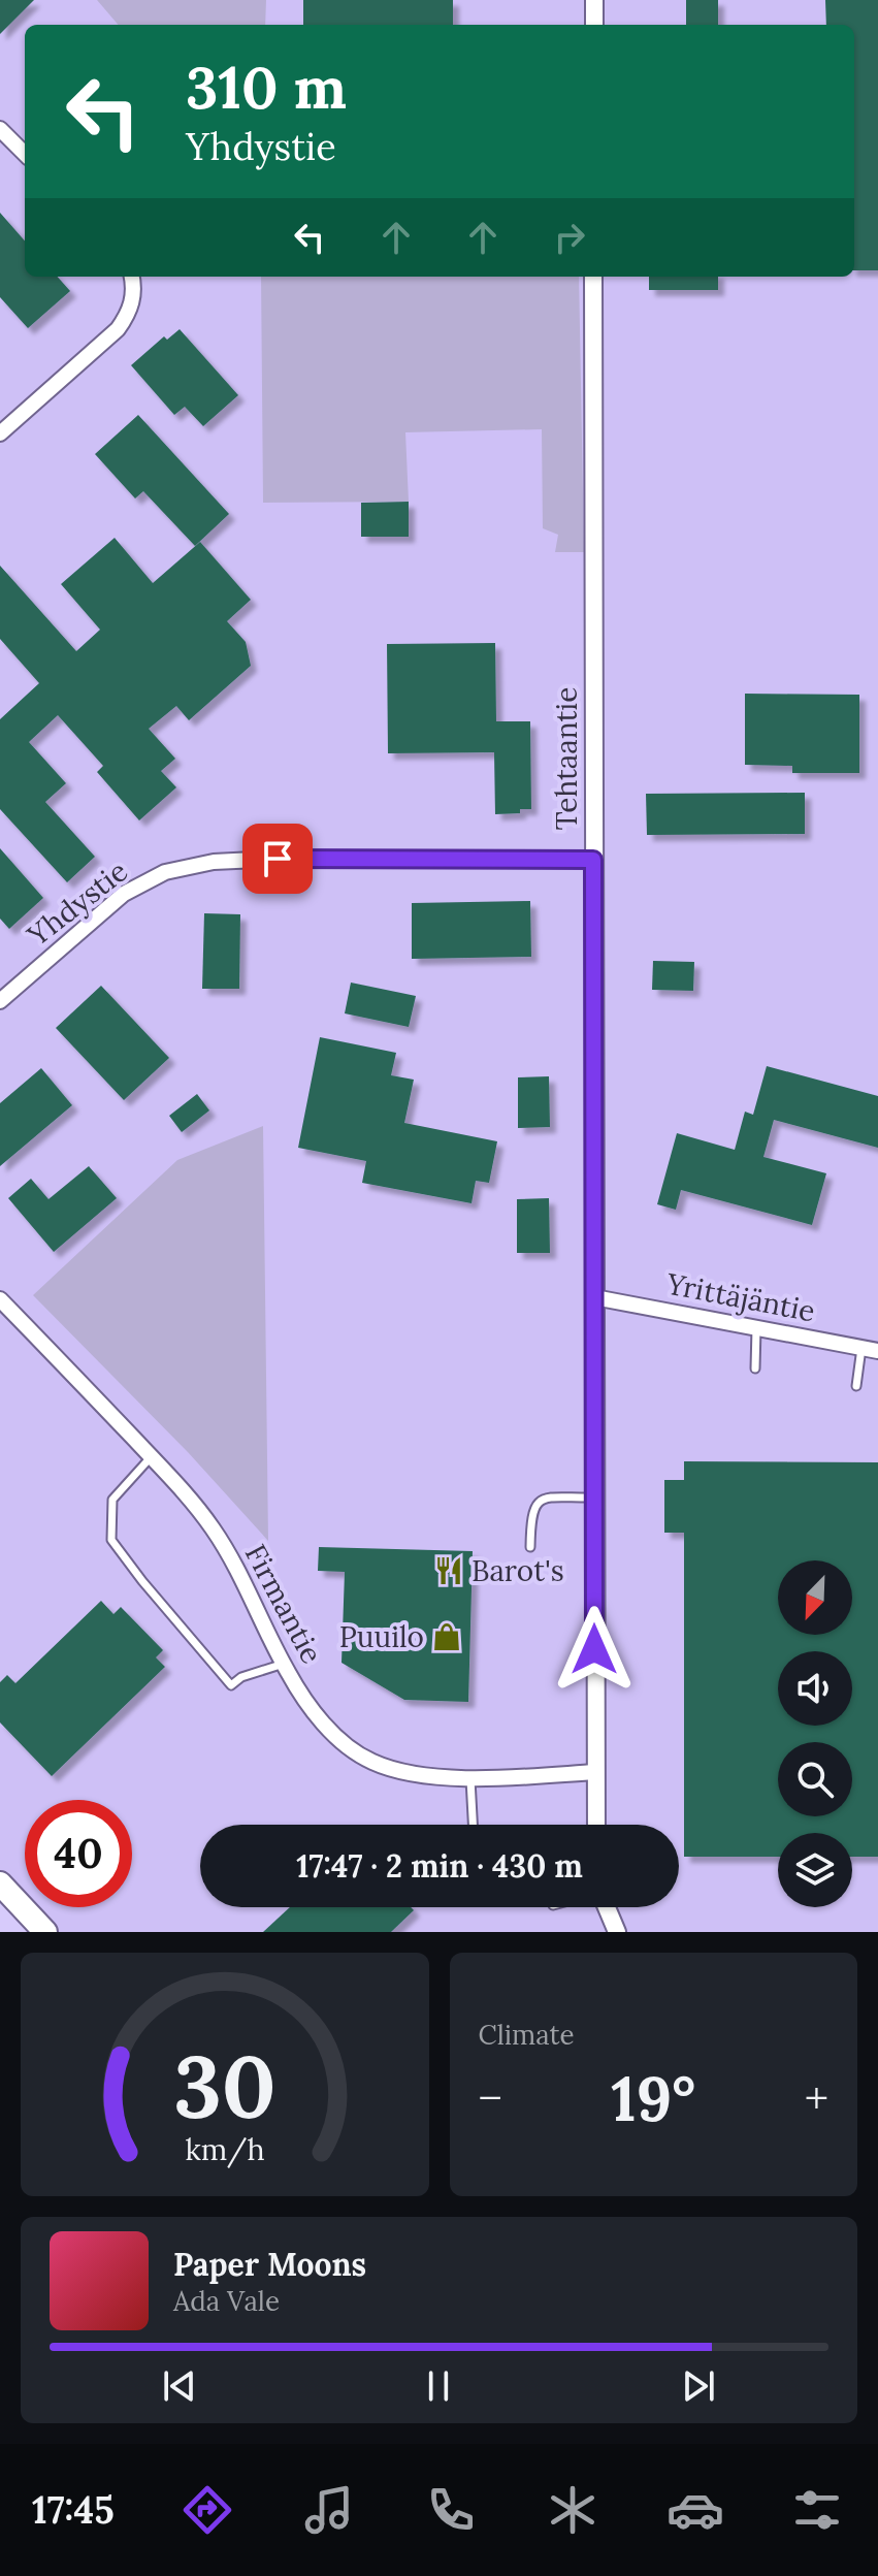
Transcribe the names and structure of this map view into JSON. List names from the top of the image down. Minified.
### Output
{"streets":{"street":["Tehtaantie","Yhdystie","Yrittäjäntie","Firmantie"]},"crossings":[["Tehtaantie","Yhdystie"],["Tehtaantie","Yrittäjäntie"],["Tehtaantie","Firmantie"]],"places":{"restaurant":["Barot's"],"shop":["Puuilo"]},"north":"bottom left","page":{"turn":["310 m","Yhdystie"],"limit":"40","trip":"17:47 · 2 min · 430 m","tile":"Climate","heat":["−","19°","+"],"song":["Paper Moons","Ada Vale"],"tabs":"17:45","gauge":["30","km/h"]}}
